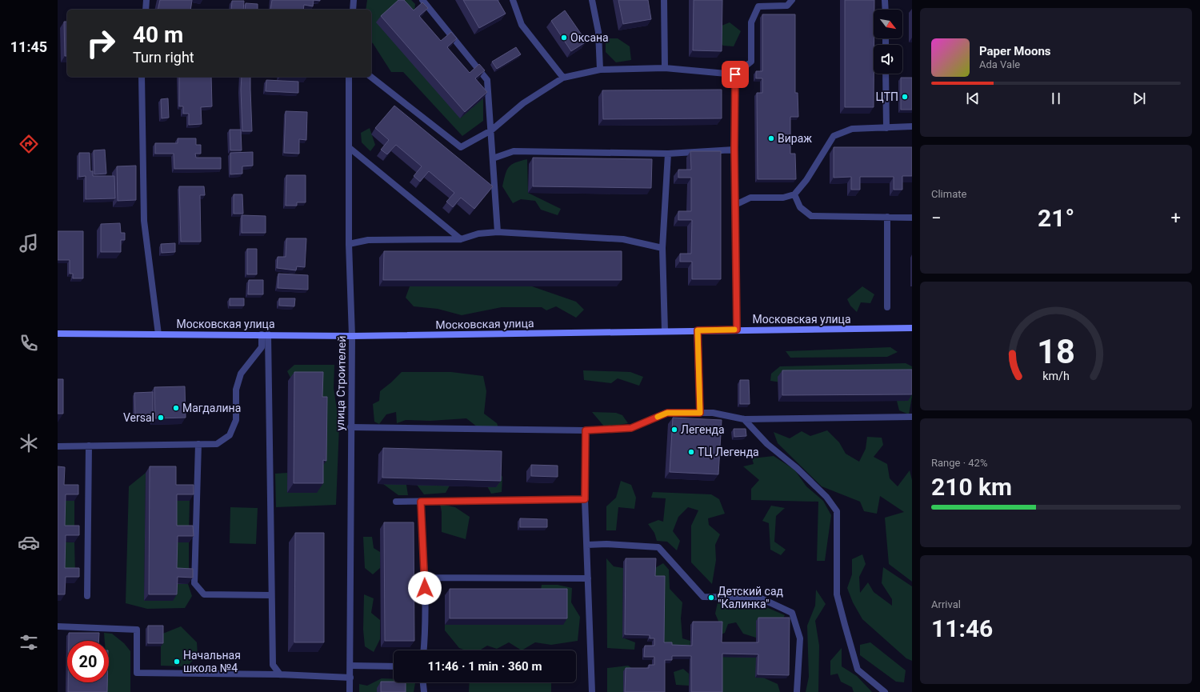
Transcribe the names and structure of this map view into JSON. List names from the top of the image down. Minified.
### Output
{"streets":{"street":["Московская улица","улица Строителей"]},"crossings":[["Московская улица","улица Строителей"]],"places":["Оксана","ЦТП","Вираж","Магдалина","Versal","Легенда","ТЦ Легенда","Детский сад \"Калинка\"","Начальная школа №4"],"north":"bottom right","page":{"tabs":"11:45","turn":["40 m","Turn right"],"song":["Paper Moons","Ada Vale"],"tile":["Climate",["Range · 42%","210 km"],["Arrival","11:46"]],"heat":["−","21°","+"],"limit":"20","trip":"11:46 · 1 min · 360 m","gauge":["18","km/h"]}}
